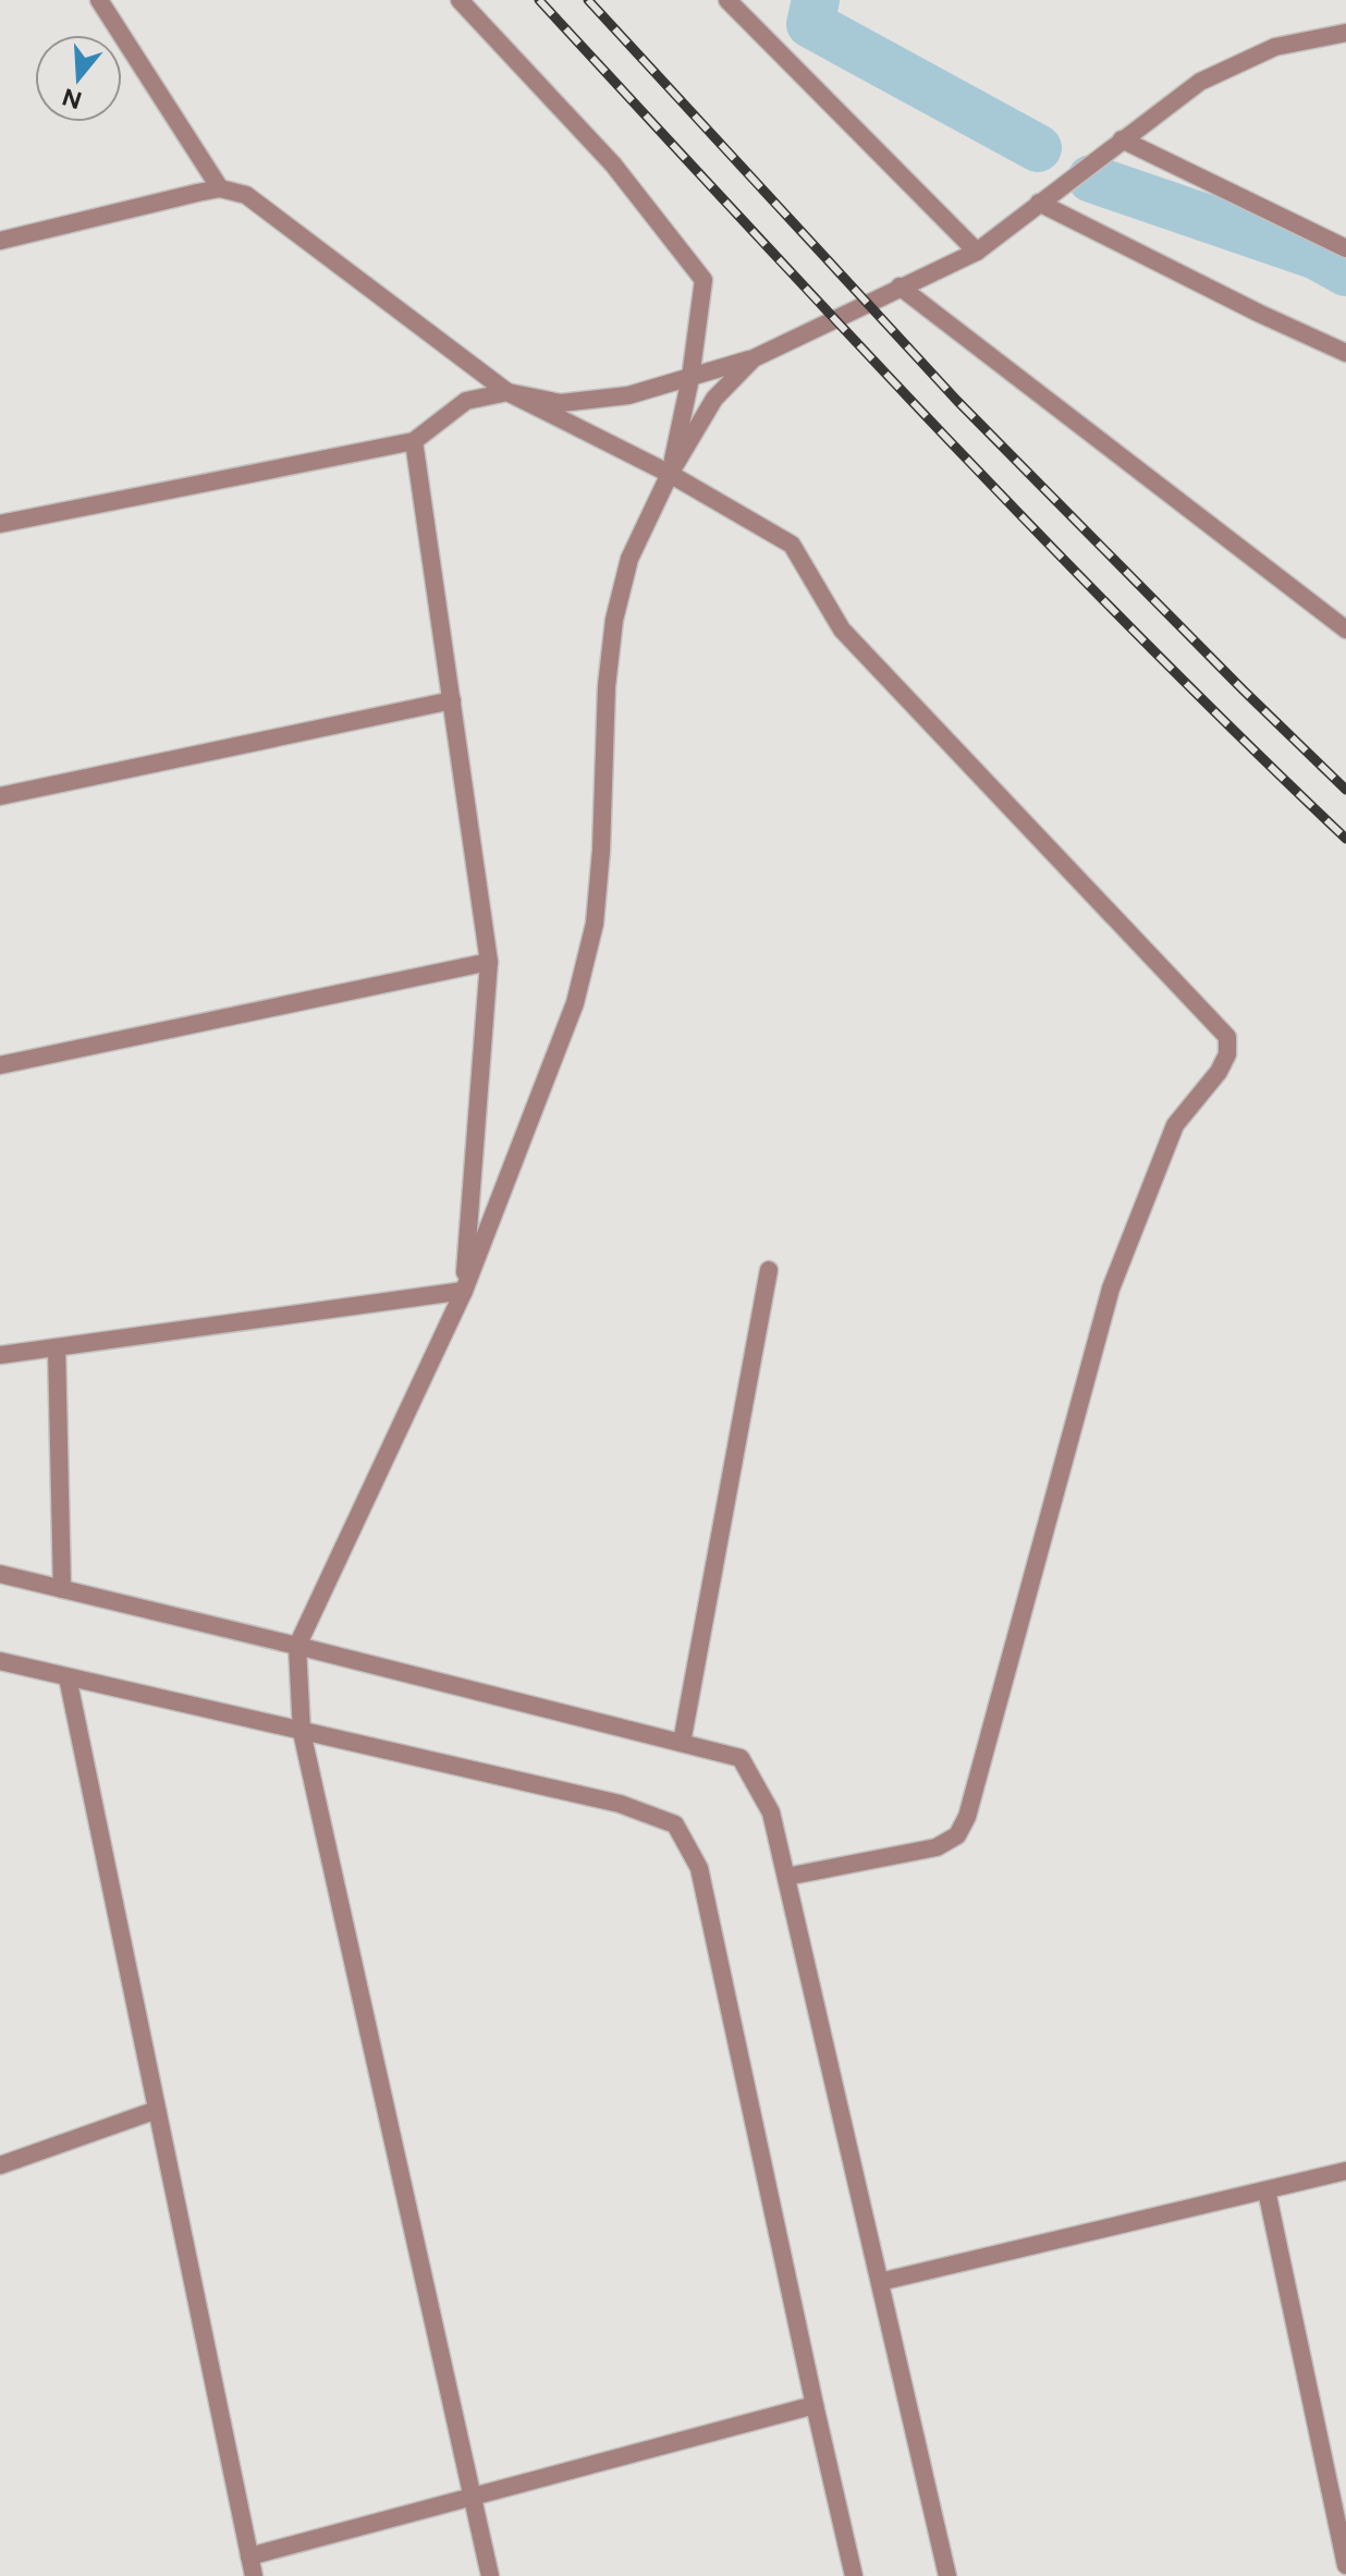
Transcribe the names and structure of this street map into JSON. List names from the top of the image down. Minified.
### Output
{"north":"bottom"}
